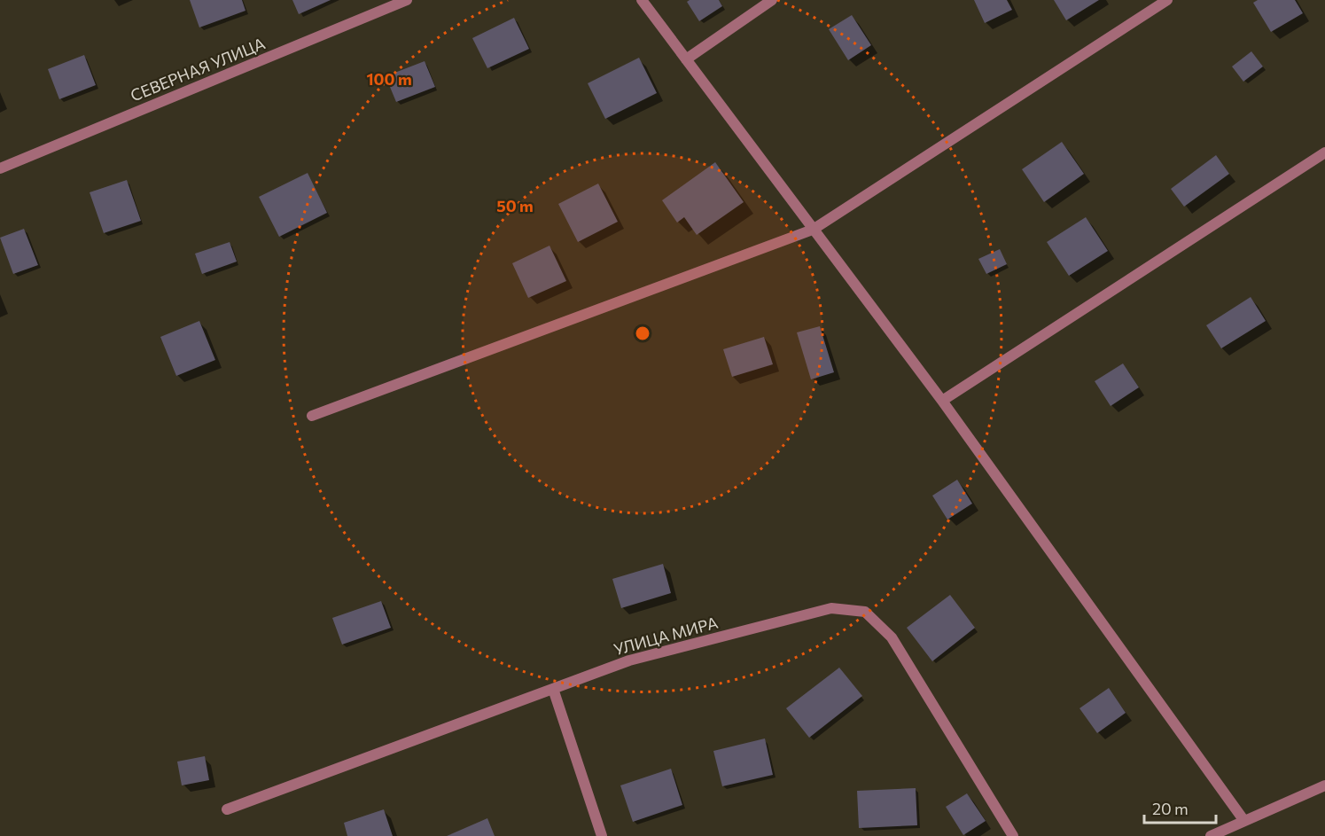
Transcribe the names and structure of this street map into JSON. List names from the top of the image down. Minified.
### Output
{"streets":{"street":["СЕВЕРНАЯ УЛИЦА","УЛИЦА МИРА"]},"scale_bar":"20 m","rings":["100 m","50 m"]}
